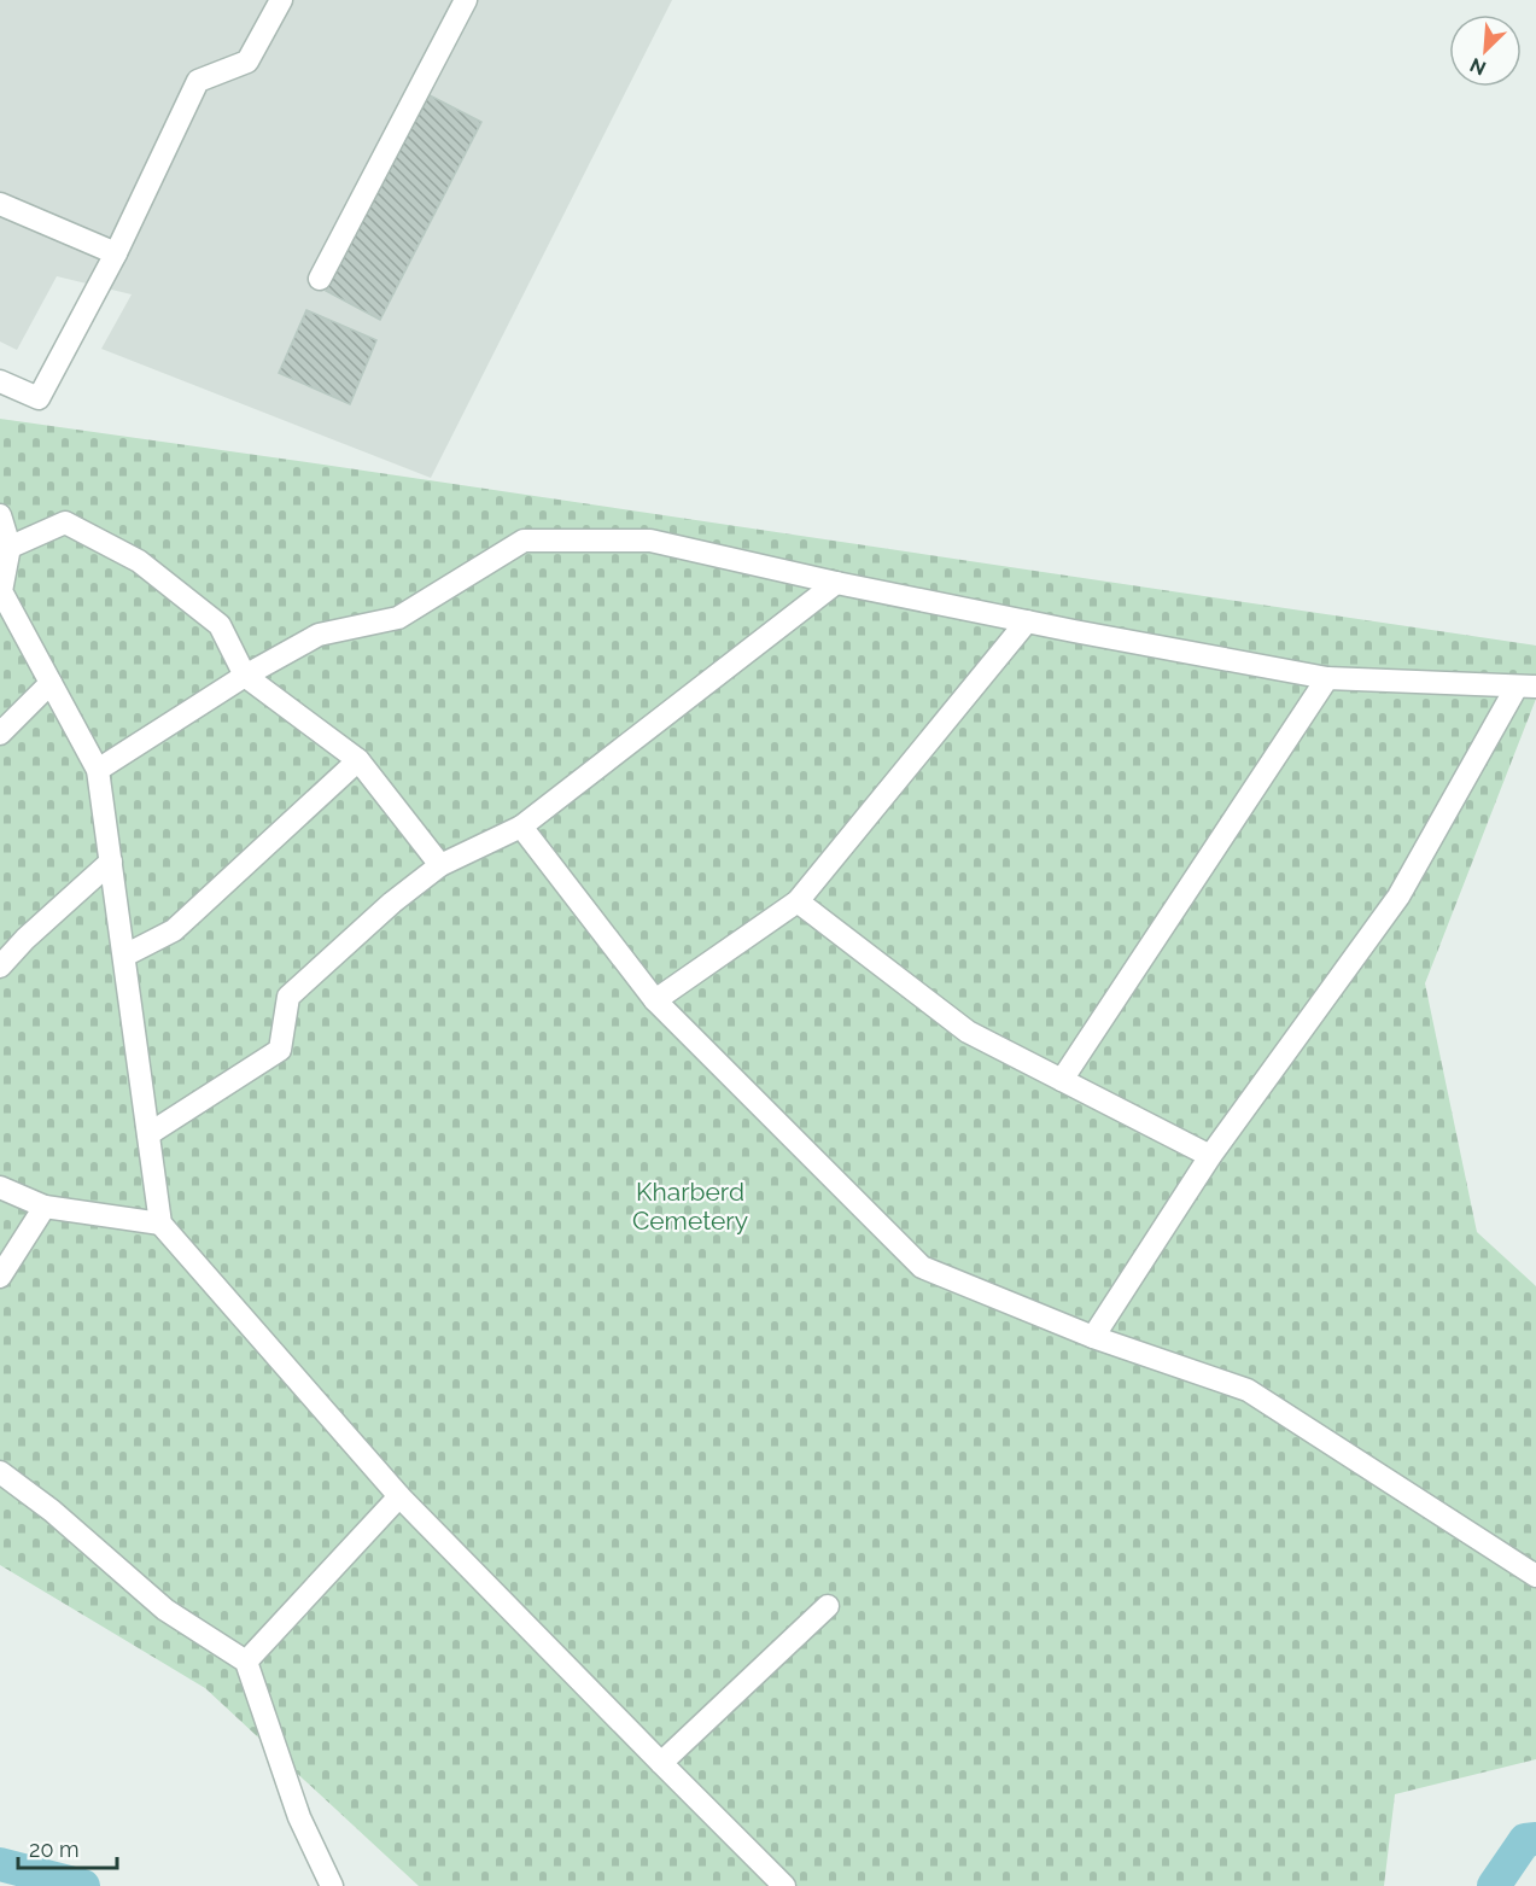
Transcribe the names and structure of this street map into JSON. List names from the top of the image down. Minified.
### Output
{"parks":["Kharberd Cemetery"],"scale_bar":"20 m","north":"bottom left"}
